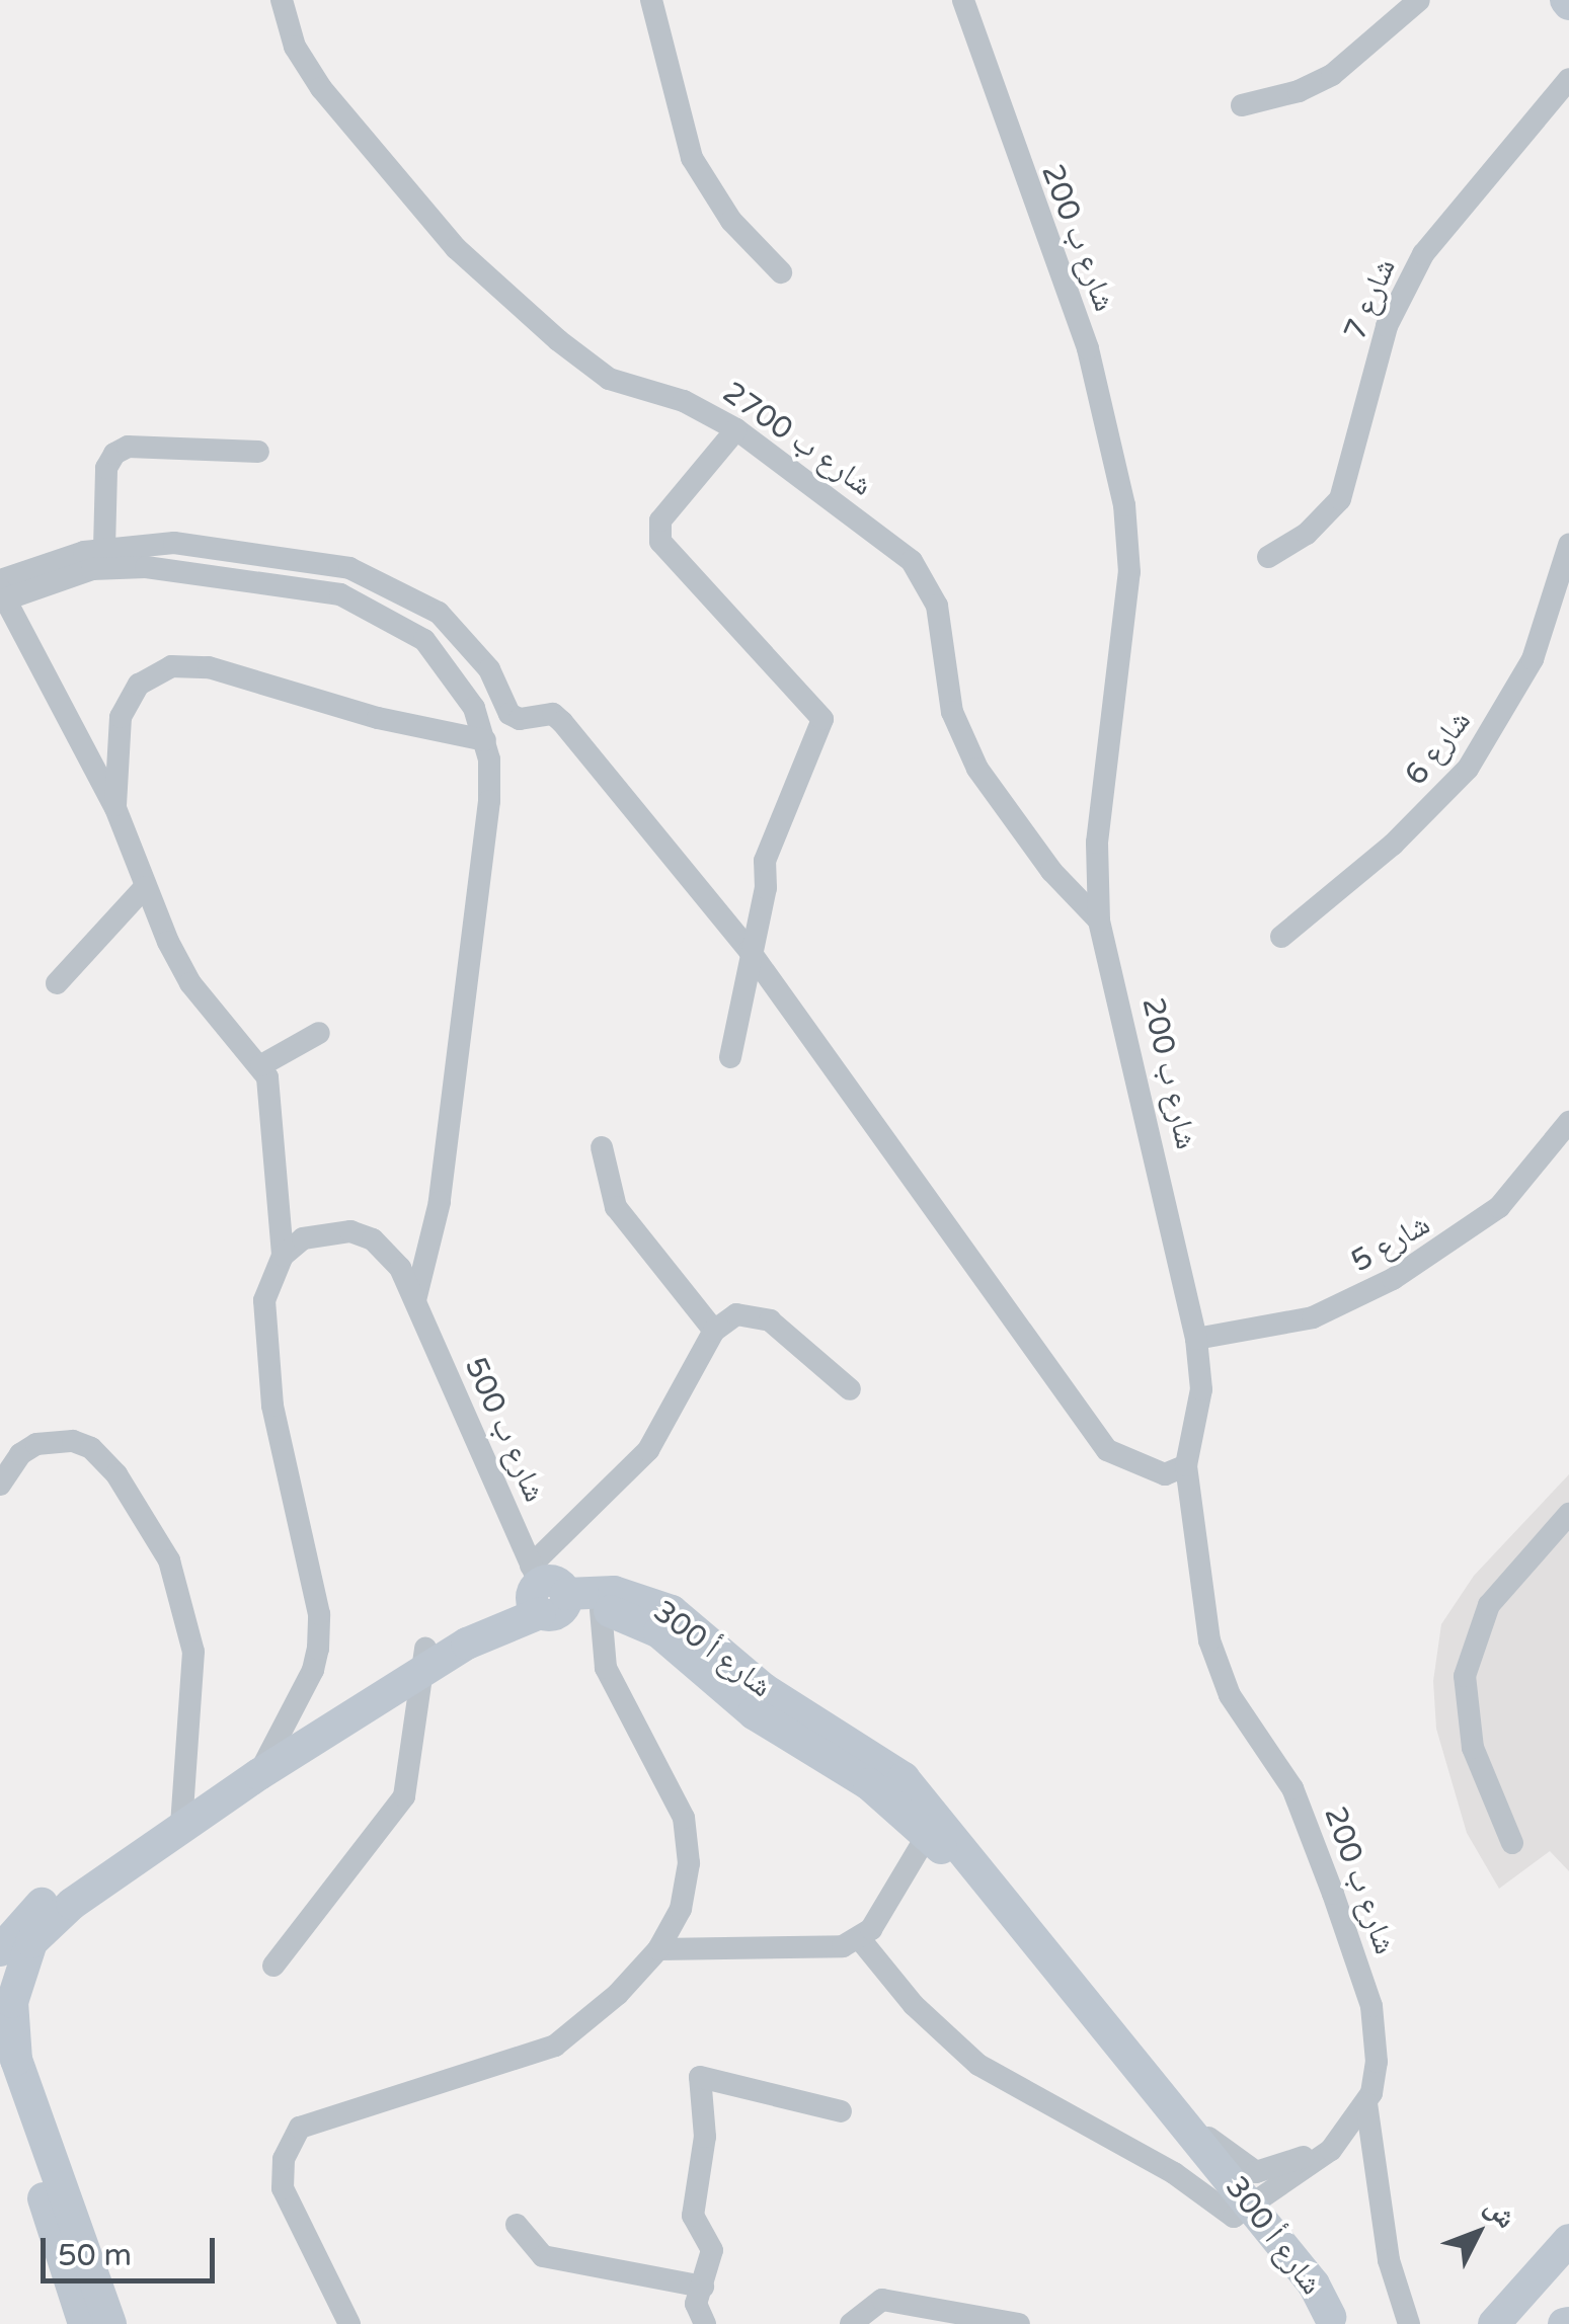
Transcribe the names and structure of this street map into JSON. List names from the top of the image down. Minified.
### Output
{"streets":{"street":["شارع ب 200","شارع 7","شارع ب 2700","شارع 6","شارع 5","شارع ب 500","شارع أ 300"]},"crossings":[["شارع ب 200","شارع ب 2700"],["شارع ب 200","شارع 5"],["شارع ب 200","شارع أ 300"],["شارع ب 500","شارع أ 300"]],"scale_bar":"50 m","north":"top right"}
